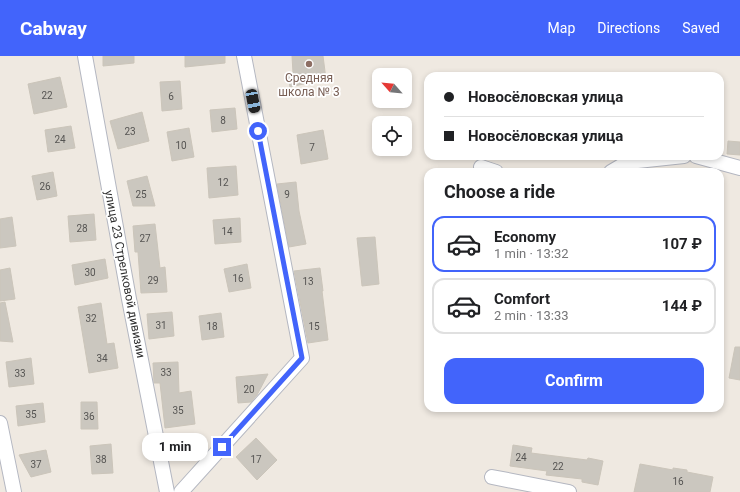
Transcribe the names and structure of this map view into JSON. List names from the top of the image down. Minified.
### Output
{"streets":{"street":["улица 23 Стрелковой дивизии"]},"places":["Средняя школа № 3"],"house_numbers":["22","6","8","23","24","10","7","12","26","25","9","28","14","27","30","16","29","13","32","31","18","15","34","33","33","20","35","35","36","24","38","17","37","22","16"],"north":"top left","page":{"header":"Cabway","nav":["Map","Directions","Saved"],"banner":["Новосёловская улица","Новосёловская улица"],"heading":"Choose a ride","list":[{"name":"Economy","note":"1 min · 13:32","value":"107 ₽"},{"name":"Comfort","note":"2 min · 13:33","value":"144 ₽"}],"buttons":"Confirm","bubble":"1 min"}}
